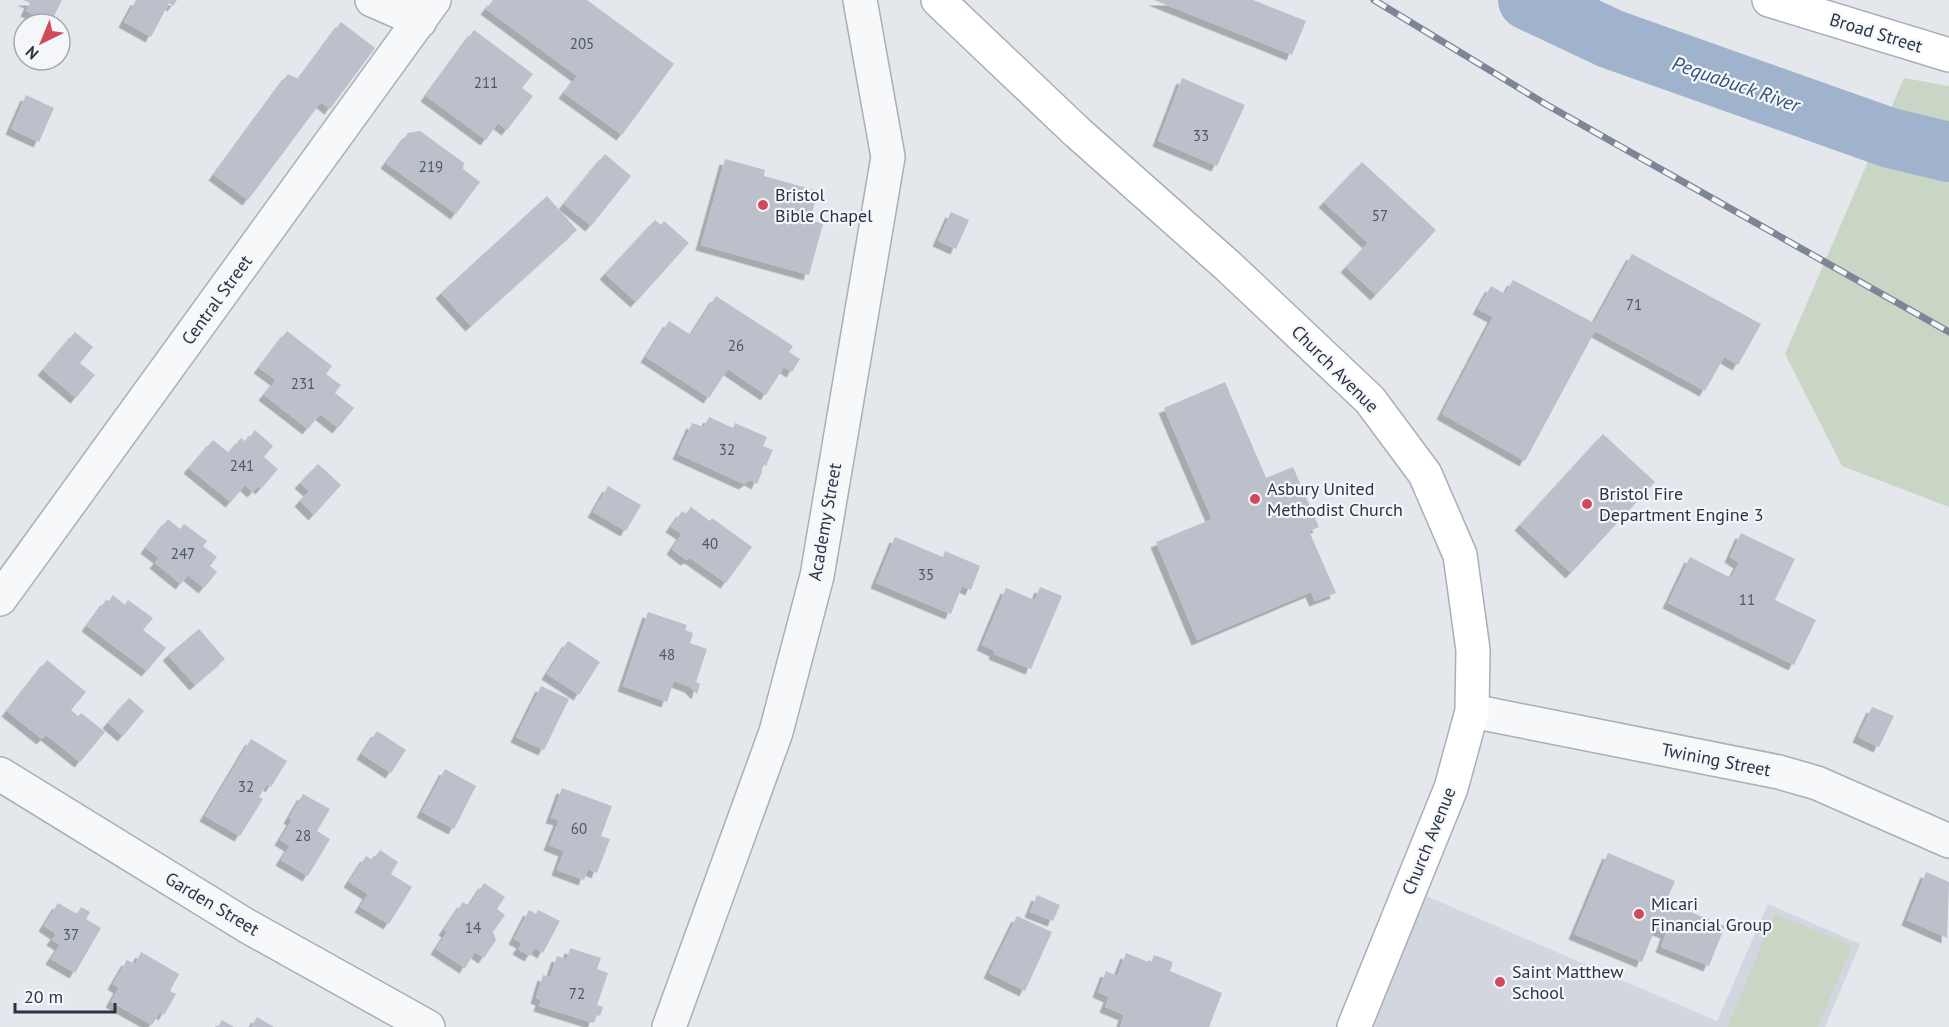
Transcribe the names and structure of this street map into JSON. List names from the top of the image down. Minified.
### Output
{"streets":{"main road":["Broad Street","Church Avenue"],"street":["Central Street","Academy Street","Twining Street","Garden Street"]},"crossings":[["Church Avenue","Twining Street"]],"water":["Pequabuck River"],"places":["Bristol Bible Chapel","Asbury United Methodist Church","Bristol Fire Department Engine 3","Micari Financial Group","Saint Matthew School"],"house_numbers":["205","211","33","219","57","71","26","231","32","241","40","247","35","11","48","32","60","28","14","37","72"],"scale_bar":"20 m","north":"bottom left"}
